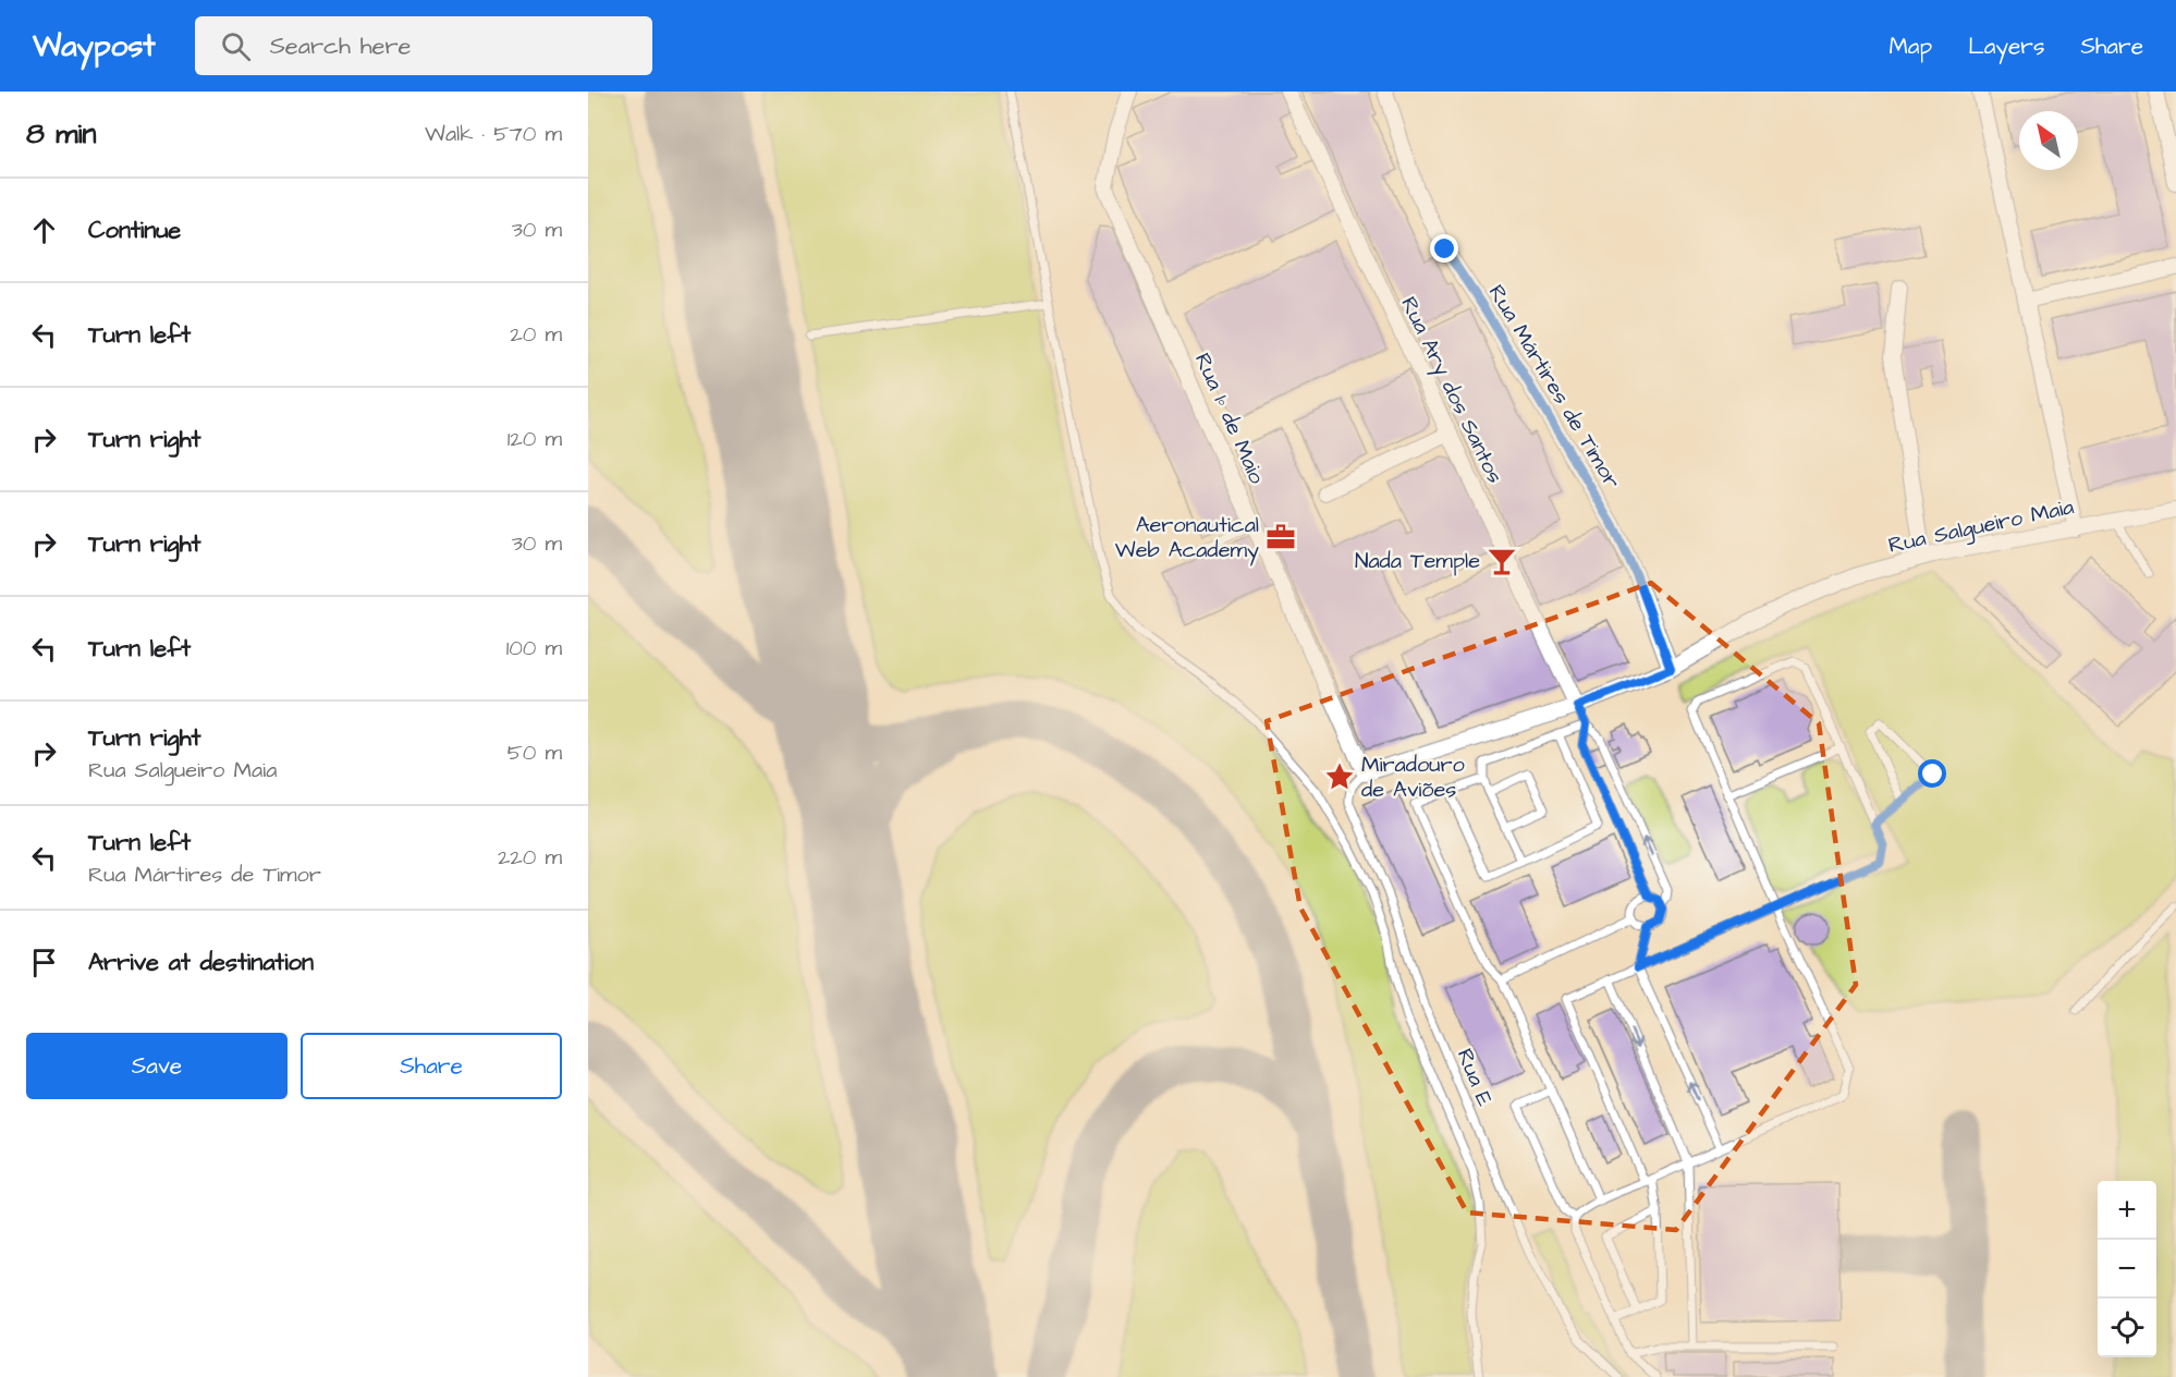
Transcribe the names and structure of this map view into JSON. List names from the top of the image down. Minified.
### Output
{"streets":{"street":["Rua Mártires de Timor","Rua Ary dos Santos","Rua 1º de Maio","Rua Salgueiro Maia"],"lane":["Rua E"]},"crossings":[["Rua Mártires de Timor","Rua Salgueiro Maia"],["Rua Ary dos Santos","Rua Salgueiro Maia"],["Rua 1º de Maio","Rua Salgueiro Maia"],["Rua 1º de Maio","Rua E"],["Rua Salgueiro Maia","Rua E"]],"places":{"office":["Aeronautical Web Academy"],"bar":["Nada Temple"],"place":["Miradouro de Aviões"]},"north":"top left","page":{"header":"Waypost","search":"Search here","nav":["Map","Layers","Share"],"heading":["8 min","Walk · 570 m"],"list":[["Continue","30 m"],["Turn left","20 m"],["Turn right","120 m"],["Turn right","30 m"],["Turn left","100 m"],["Turn right","Rua Salgueiro Maia","50 m"],["Turn left","Rua Mártires de Timor","220 m"],"Arrive at destination"],"buttons":["Save","Share"],"map_buttons":["+","−"]}}
